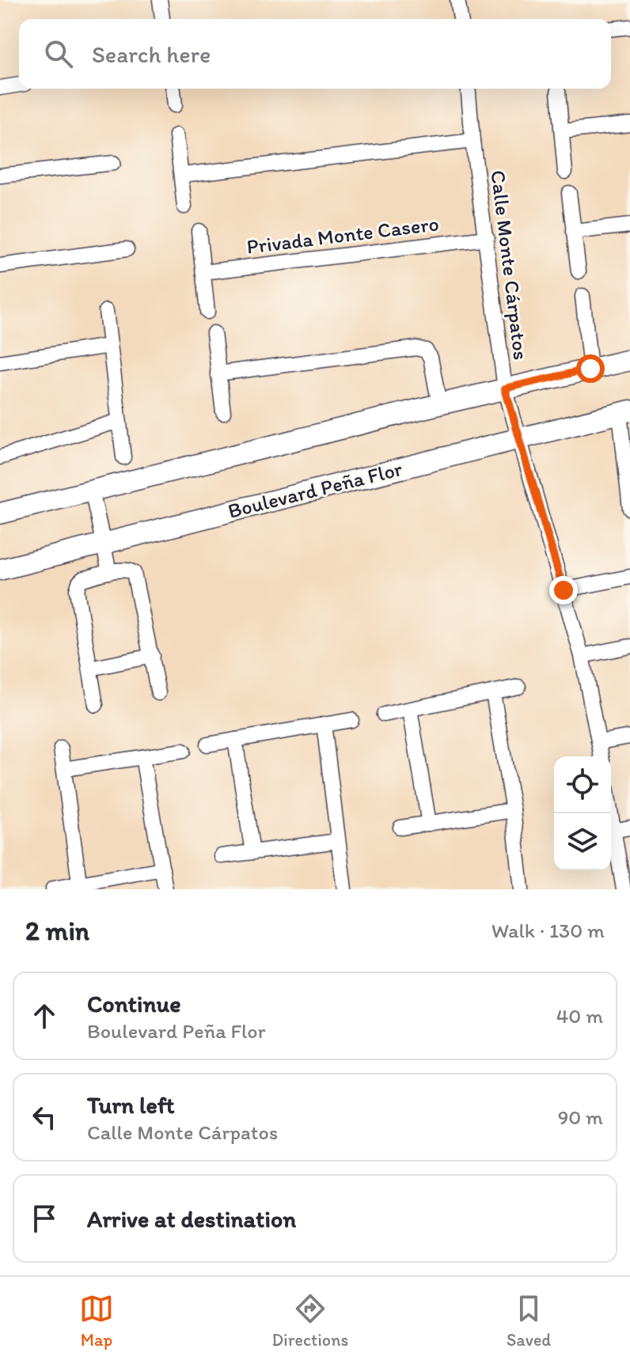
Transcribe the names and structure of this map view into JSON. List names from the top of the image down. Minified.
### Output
{"streets":{"main road":["Boulevard Peña Flor"],"street":["Privada Monte Casero","Calle Monte Cárpatos"]},"crossings":[["Privada Monte Casero","Calle Monte Cárpatos"],["Calle Monte Cárpatos","Boulevard Peña Flor"]],"page":{"search":"Search here","heading":["2 min","Walk · 130 m"],"list":[["Continue","Boulevard Peña Flor","40 m"],["Turn left","Calle Monte Cárpatos","90 m"],"Arrive at destination"],"nav":["Map","Directions","Saved"]}}
